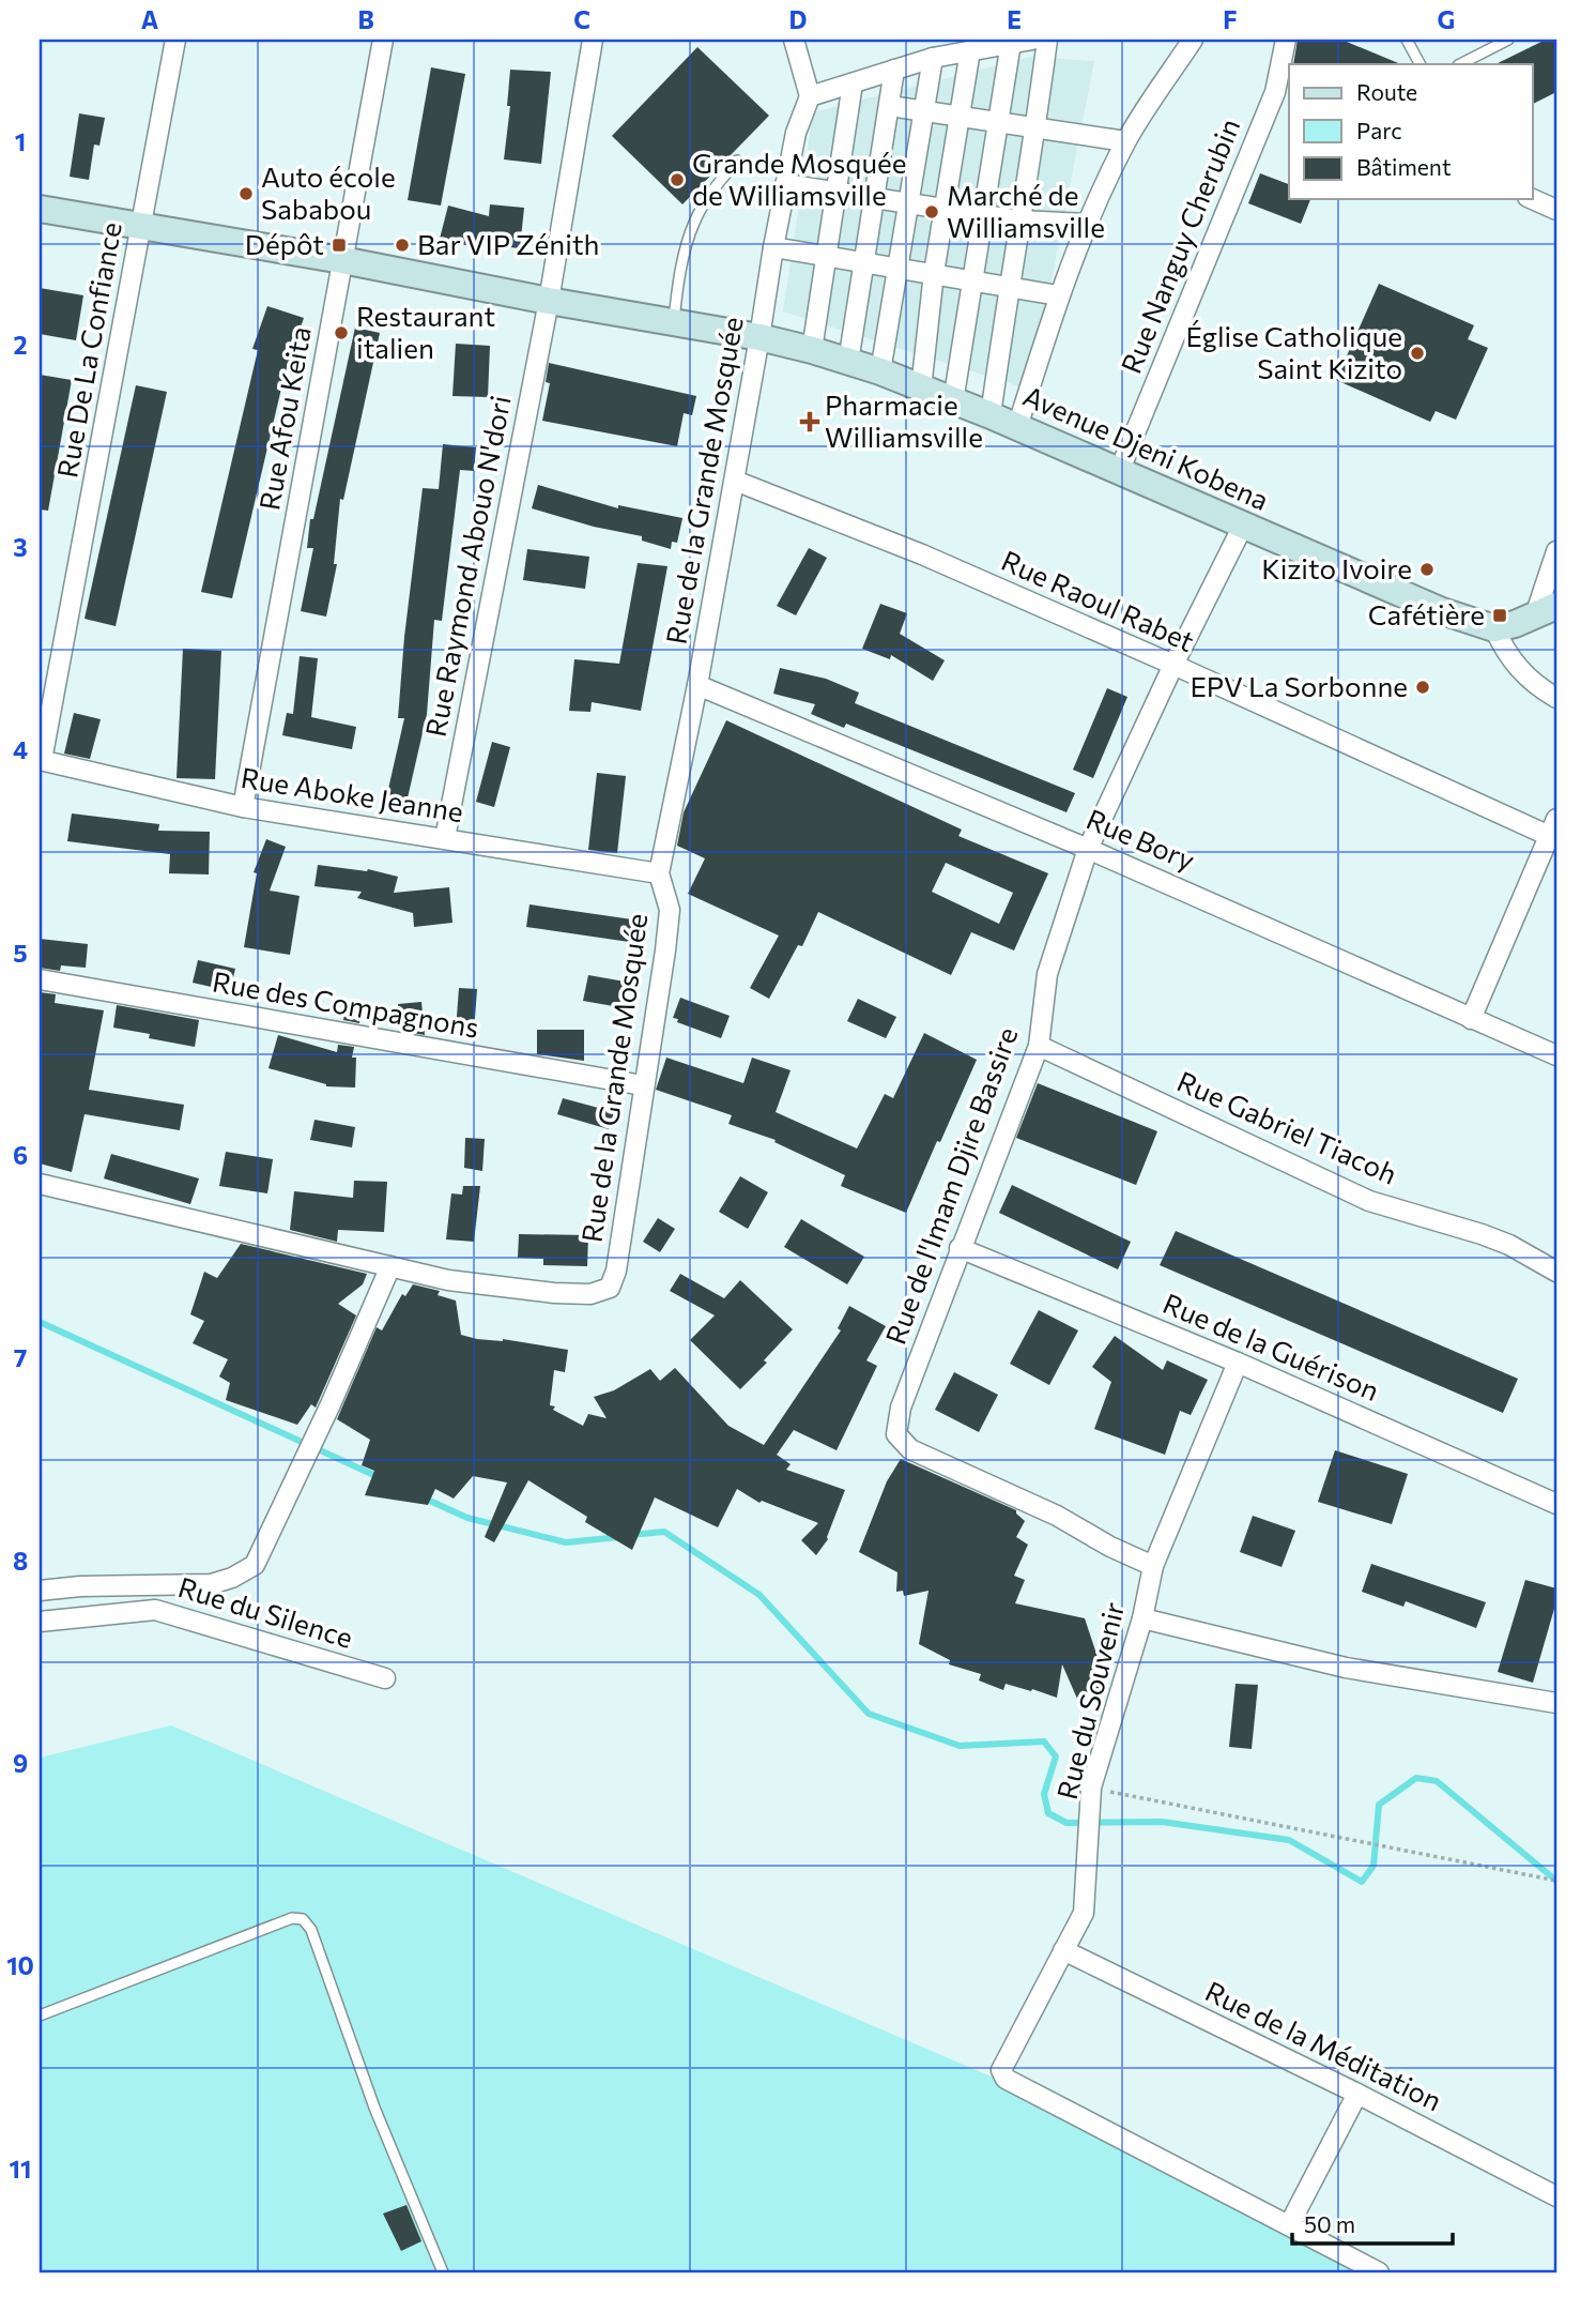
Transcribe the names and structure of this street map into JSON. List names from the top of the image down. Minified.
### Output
{"streets":{"street":["Rue Nanguy Cherubin","Rue De La Confiance","Rue Afou Keita","Avenue Djeni Kobena","Rue de la Grande Mosquée","Rue Raymond Abouo N'dori","Rue Raoul Rabet","Rue Aboke Jeanne","Rue Bory","Rue des Compagnons","Rue Gabriel Tiacoh","Rue de l'Imam Djire Bassire","Rue de la Guérison","Rue du Silence","Rue du Souvenir","Rue de la Méditation"]},"crossings":[["Rue Nanguy Cherubin","Avenue Djeni Kobena"],["Rue De La Confiance","Avenue Djeni Kobena"],["Rue De La Confiance","Rue Aboke Jeanne"],["Rue Afou Keita","Avenue Djeni Kobena"],["Rue Afou Keita","Rue Aboke Jeanne"],["Avenue Djeni Kobena","Rue de la Grande Mosquée"],["Avenue Djeni Kobena","Rue Raymond Abouo N'dori"],["Avenue Djeni Kobena","Rue de l'Imam Djire Bassire"],["Rue de la Grande Mosquée","Rue Raoul Rabet"],["Rue de la Grande Mosquée","Rue Aboke Jeanne"],["Rue de la Grande Mosquée","Rue Bory"],["Rue de la Grande Mosquée","Rue des Compagnons"],["Rue Raymond Abouo N'dori","Rue Aboke Jeanne"],["Rue Raoul Rabet","Rue de l'Imam Djire Bassire"],["Rue Bory","Rue de l'Imam Djire Bassire"],["Rue Gabriel Tiacoh","Rue de l'Imam Djire Bassire"],["Rue de l'Imam Djire Bassire","Rue de la Guérison"],["Rue de l'Imam Djire Bassire","Rue du Souvenir"],["Rue de la Guérison","Rue du Souvenir"],["Rue du Souvenir","Rue de la Méditation"]],"places":{"other":["Grande Mosquée de Williamsville","Auto école Sababou","Marché de Williamsville","Bar VIP Zénith","Restaurant italien","Église Catholique Saint Kizito","Kizito Ivoire","EPV La Sorbonne"],"transit":["Dépôt","Cafétière"],"health":["Pharmacie Williamsville"]},"legend":["Route","Parc","Bâtiment"],"scale_bar":"50 m","grid":{"columns":["A","B","C","D","E","F","G"],"rows":["1","2","3","4","5","6","7","8","9","10","11"]}}
